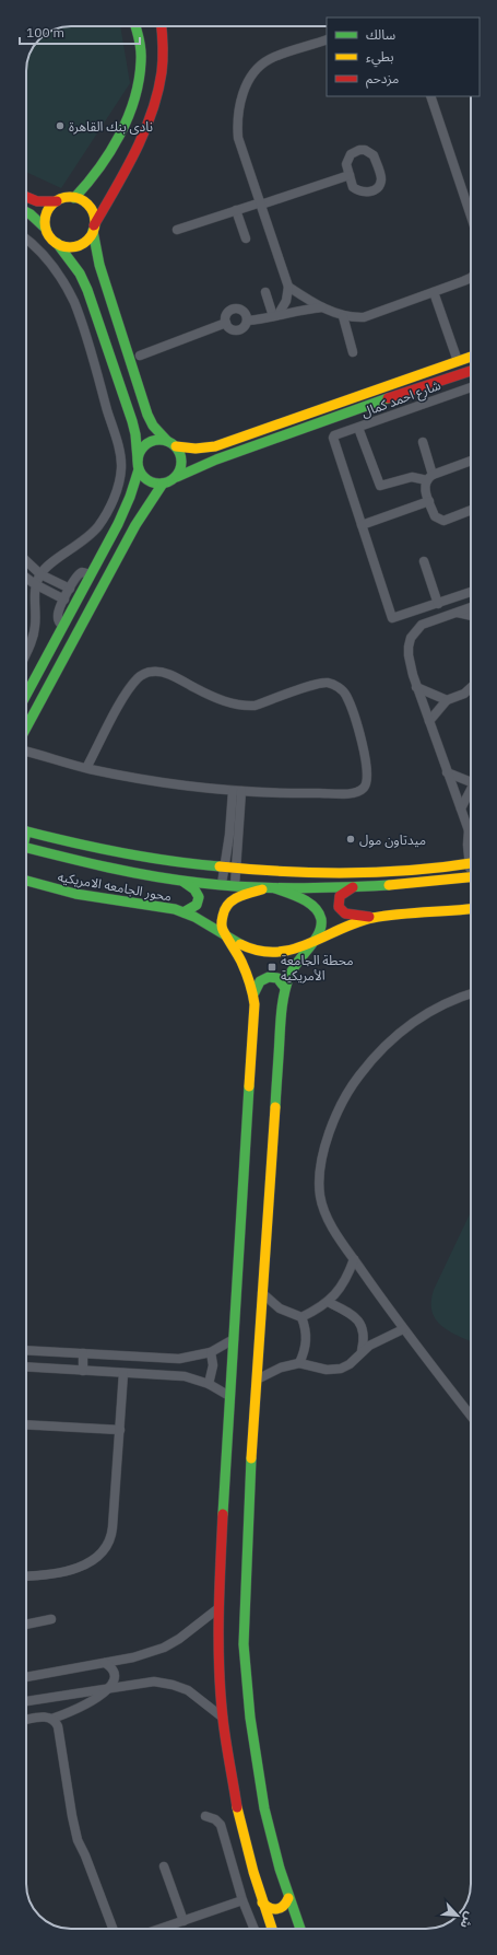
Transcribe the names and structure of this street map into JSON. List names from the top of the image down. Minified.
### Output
{"streets":{"main road":["محور الجامعه الامريكيه"],"street":["شارع احمد كمال"]},"places":{"other":["نادى بنك القاهرة","ميدتاون مول"],"transit":["محطة الجامعة الأمريكية"]},"legend":["سالك","بطيء","مزدحم"],"scale_bar":"100 m","north":"bottom right"}
